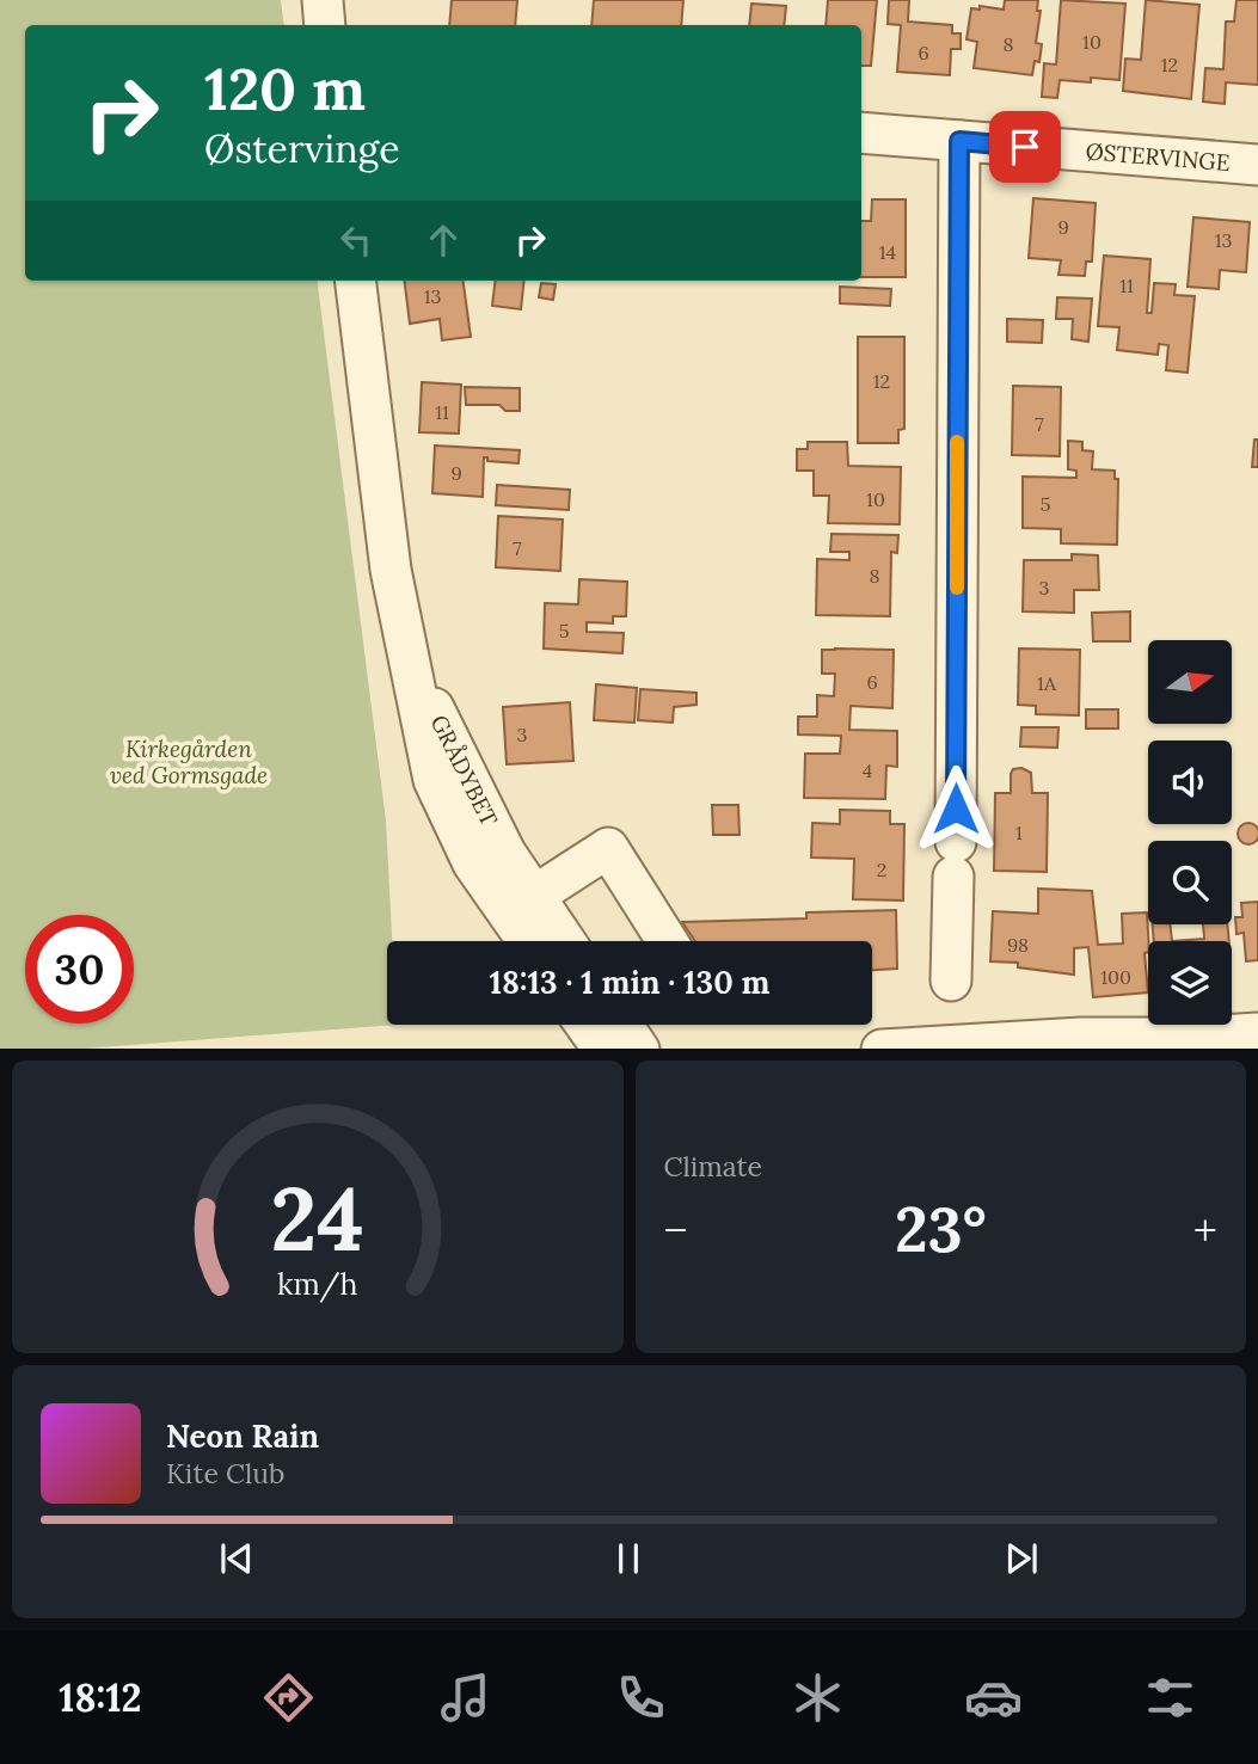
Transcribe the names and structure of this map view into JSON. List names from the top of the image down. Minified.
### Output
{"streets":{"street":["ØSTERVINGE","GRÅDYBET"]},"parks":["Kirkegården ved Gormsgade"],"house_numbers":["10","8","6","12","9","13","14","11","13","12","11","7","9","10","5","7","8","3","5","6","1A","3","4","1","2","98","100"],"north":"right","page":{"turn":["120 m","Østervinge"],"limit":"30","trip":"18:13 · 1 min · 130 m","tile":"Climate","heat":["−","23°","+"],"song":["Neon Rain","Kite Club"],"tabs":"18:12","gauge":["24","km/h"]}}
